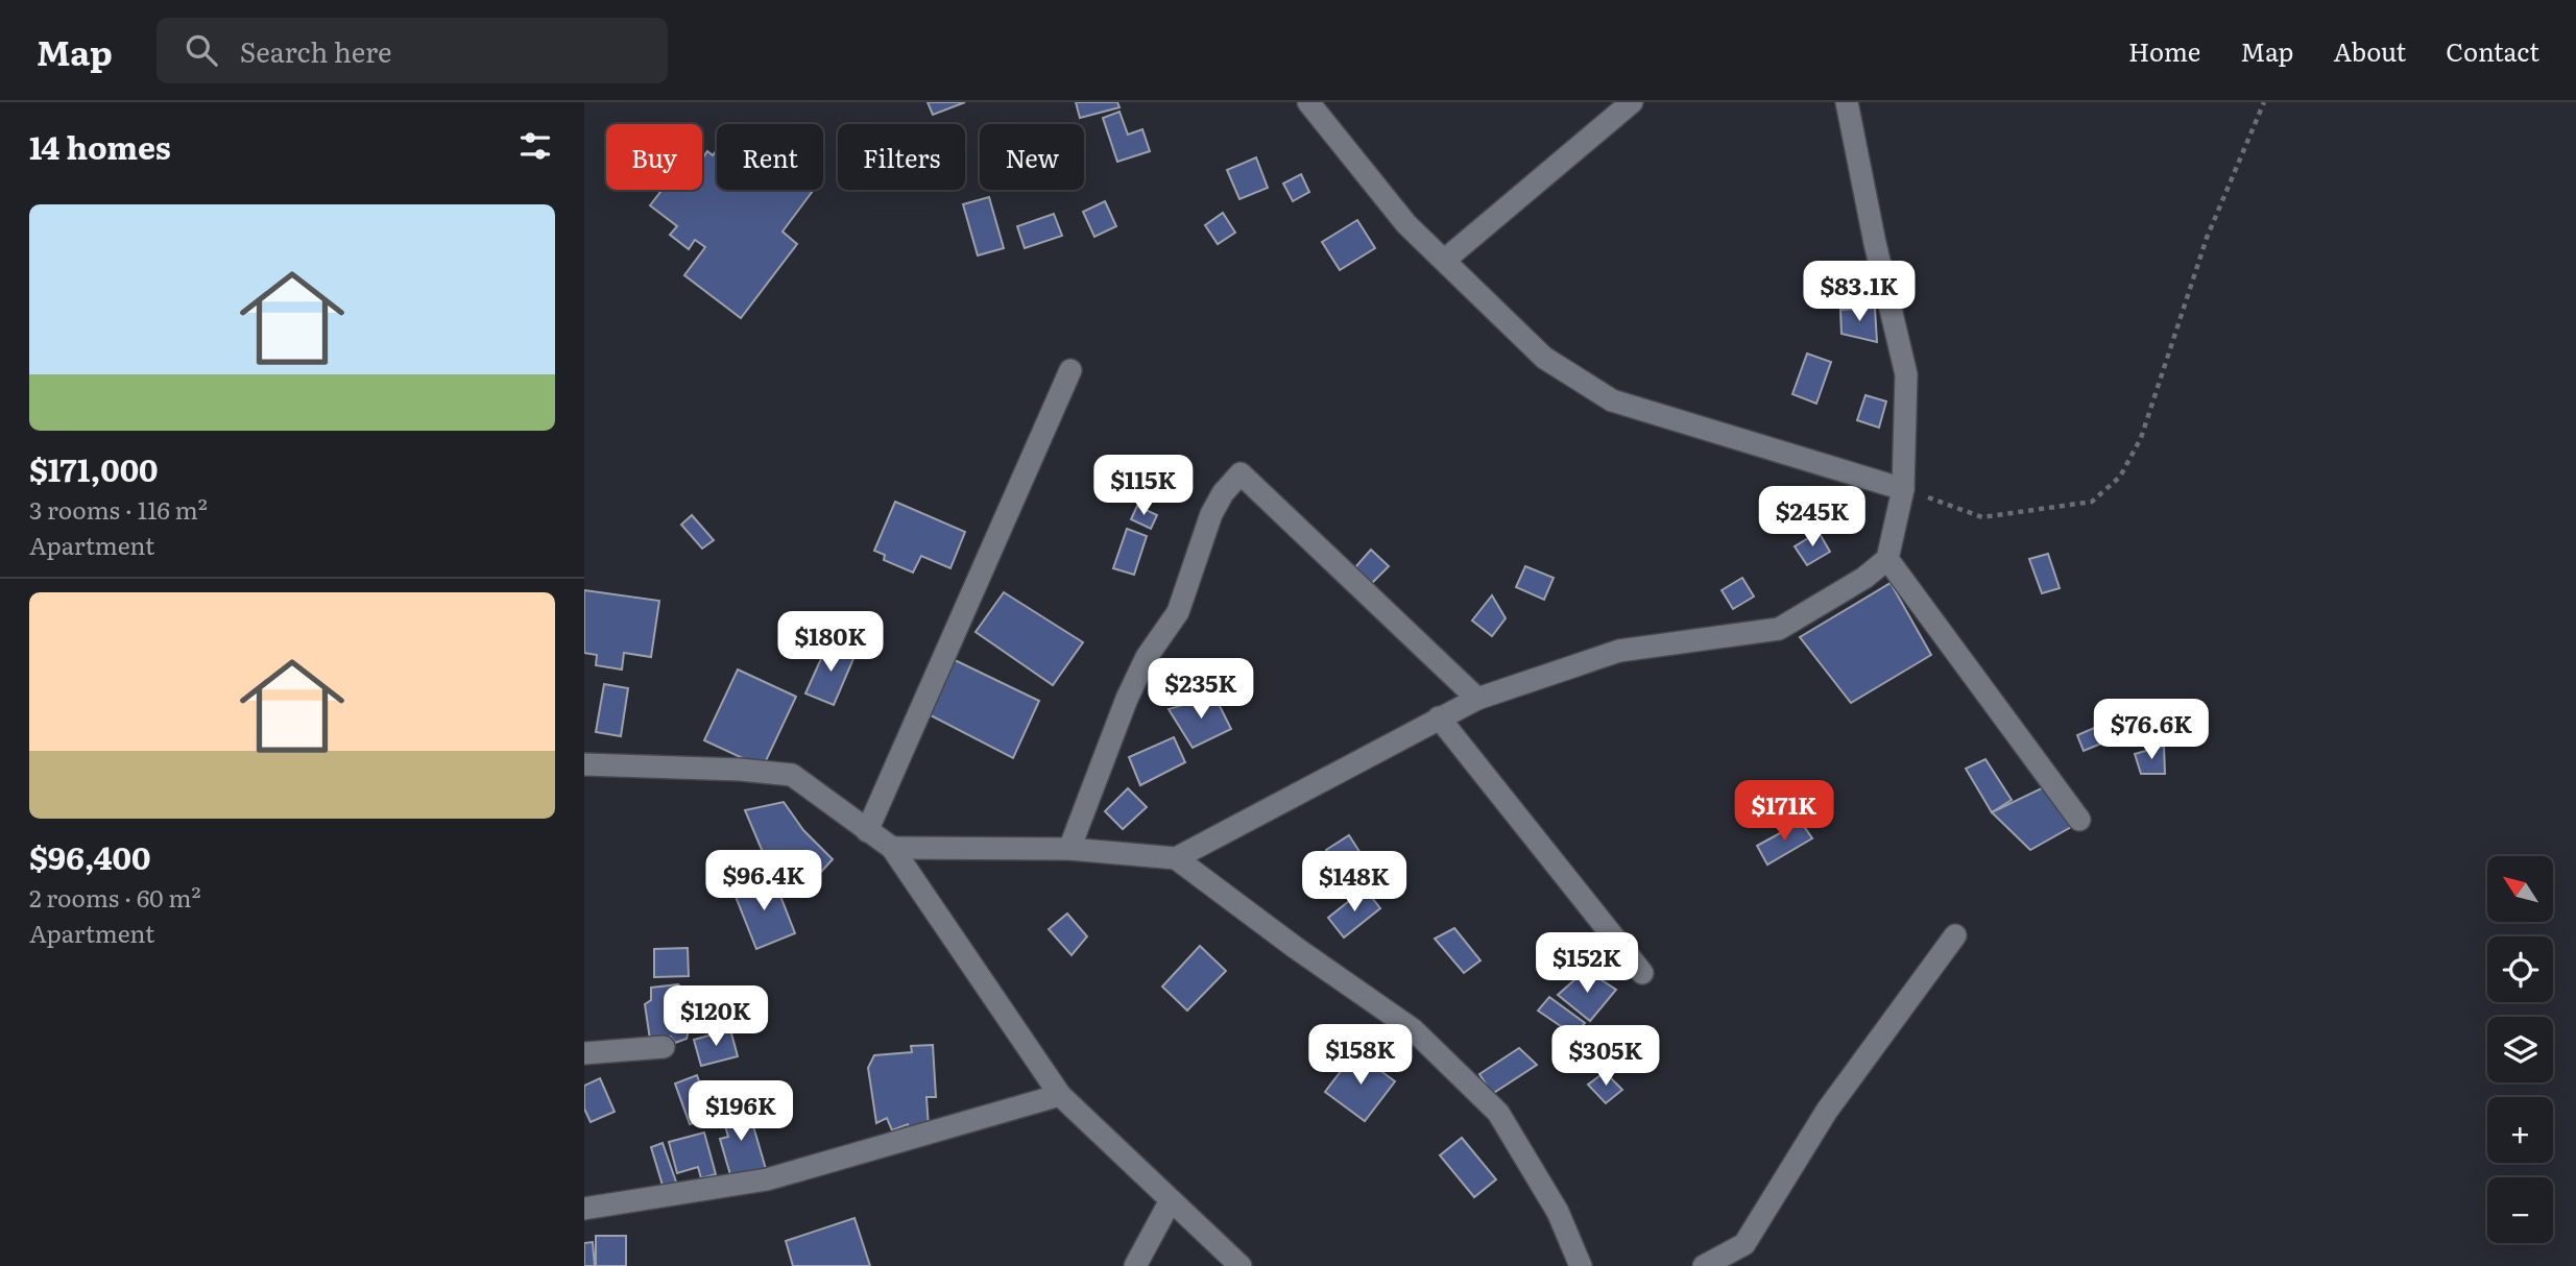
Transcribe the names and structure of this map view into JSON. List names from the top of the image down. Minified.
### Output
{"north":"top left","page":{"header":"Map","search":"Search here","nav":["Home","Map","About","Contact"],"heading":"14 homes","chip":["Buy","Rent","Filters","New"],"list":[{"name":"$171,000","note":"3 rooms · 116 m² · Apartment"},{"name":"$96,400","note":"2 rooms · 60 m² · Apartment"}],"price":["$83.1K","$115K","$245K","$180K","$235K","$76.6K","$171K","$96.4K","$148K","$152K","$120K","$158K","$305K","$196K"],"map_buttons":["+","−"]}}
